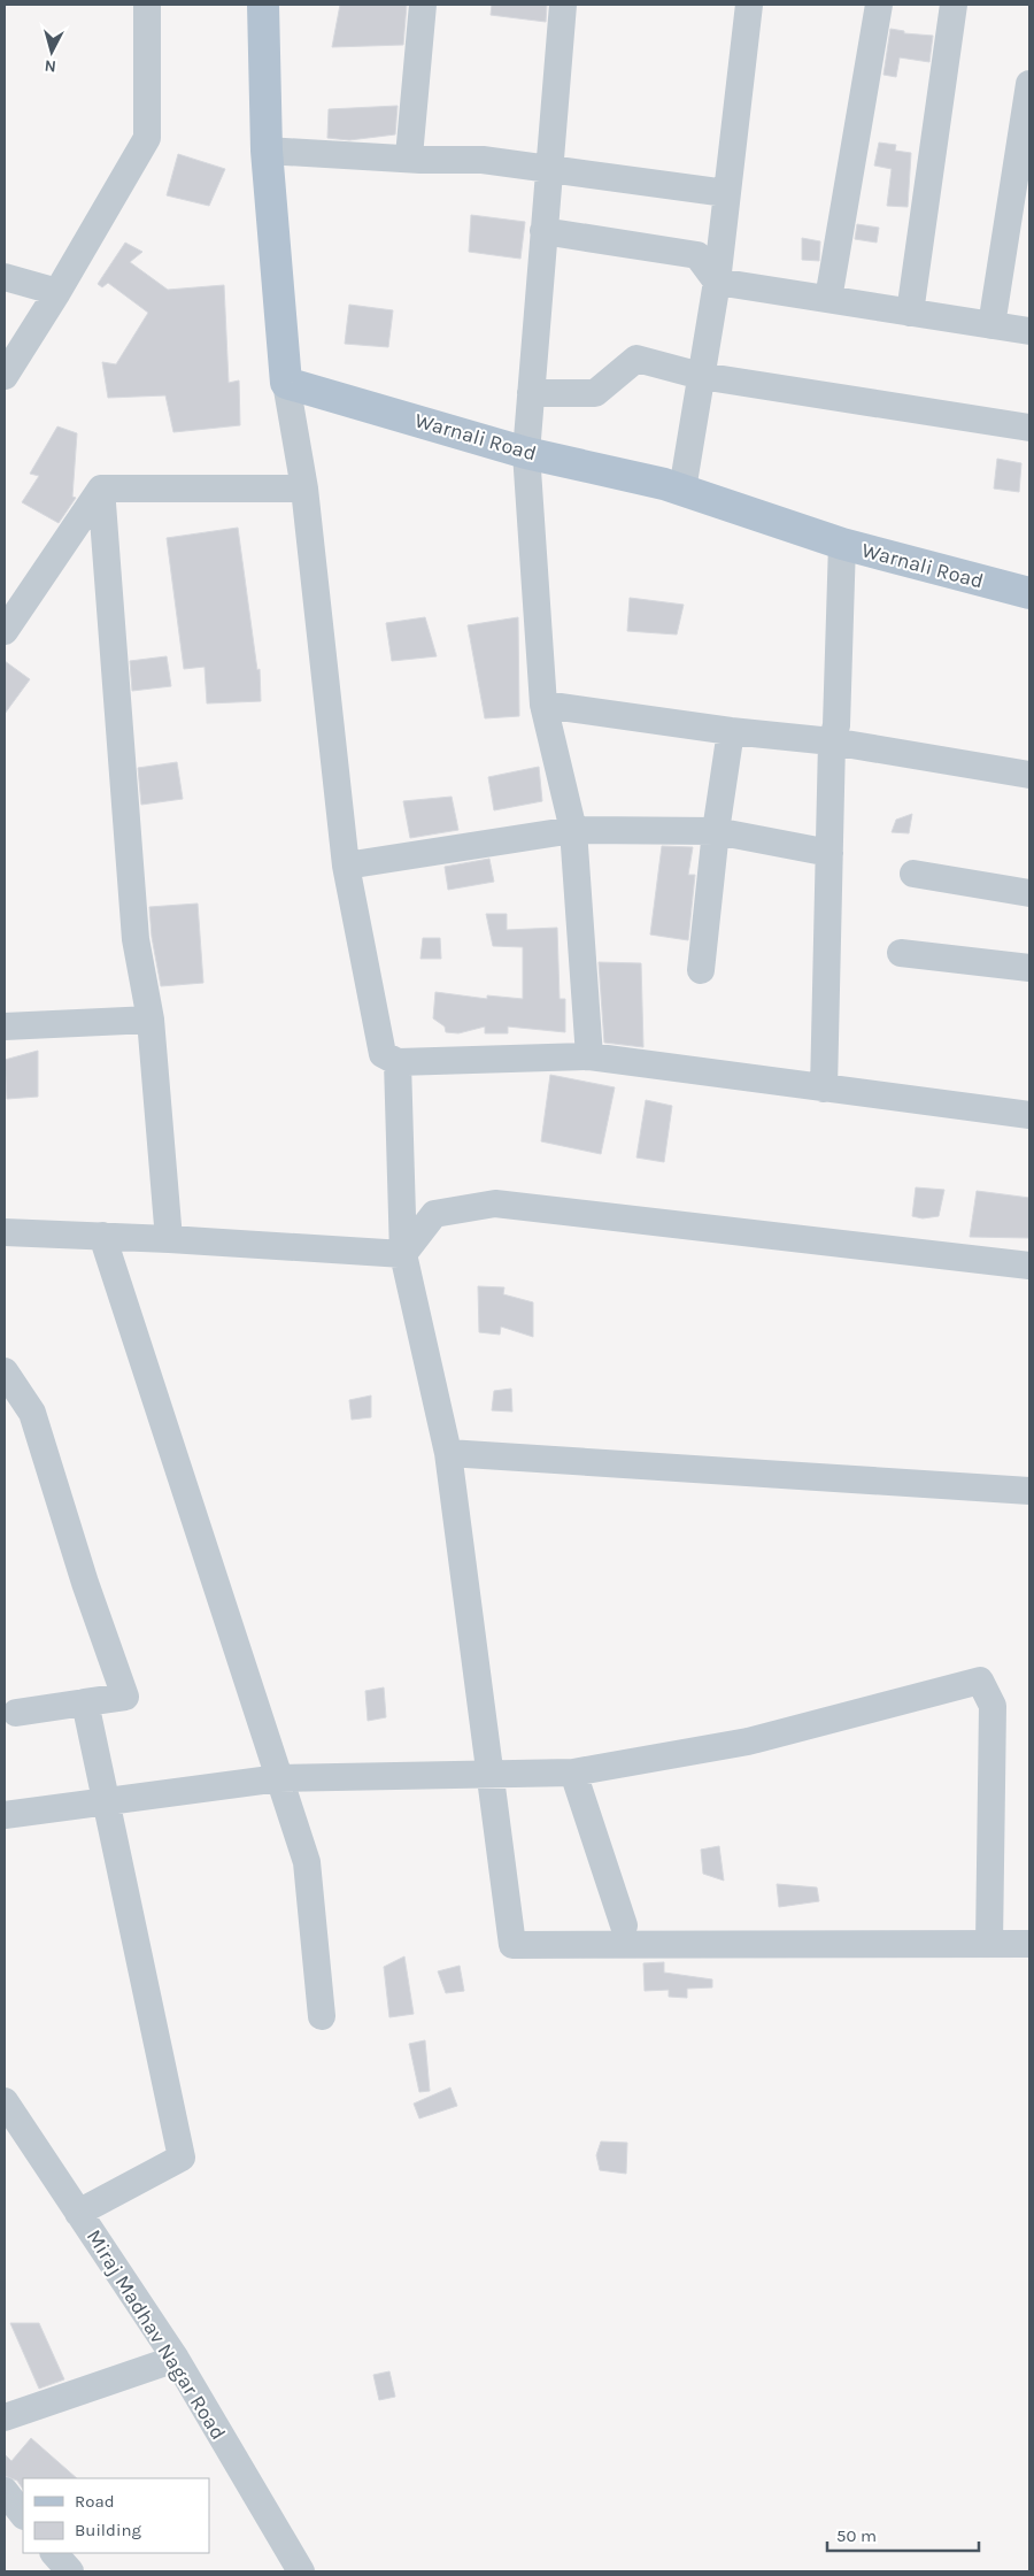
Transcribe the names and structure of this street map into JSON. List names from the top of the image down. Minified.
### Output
{"streets":{"main road":["Warnali Road"],"street":["Miraj Madhav Nagar Road"]},"legend":["Road","Building"],"scale_bar":"50 m","north":"bottom"}
